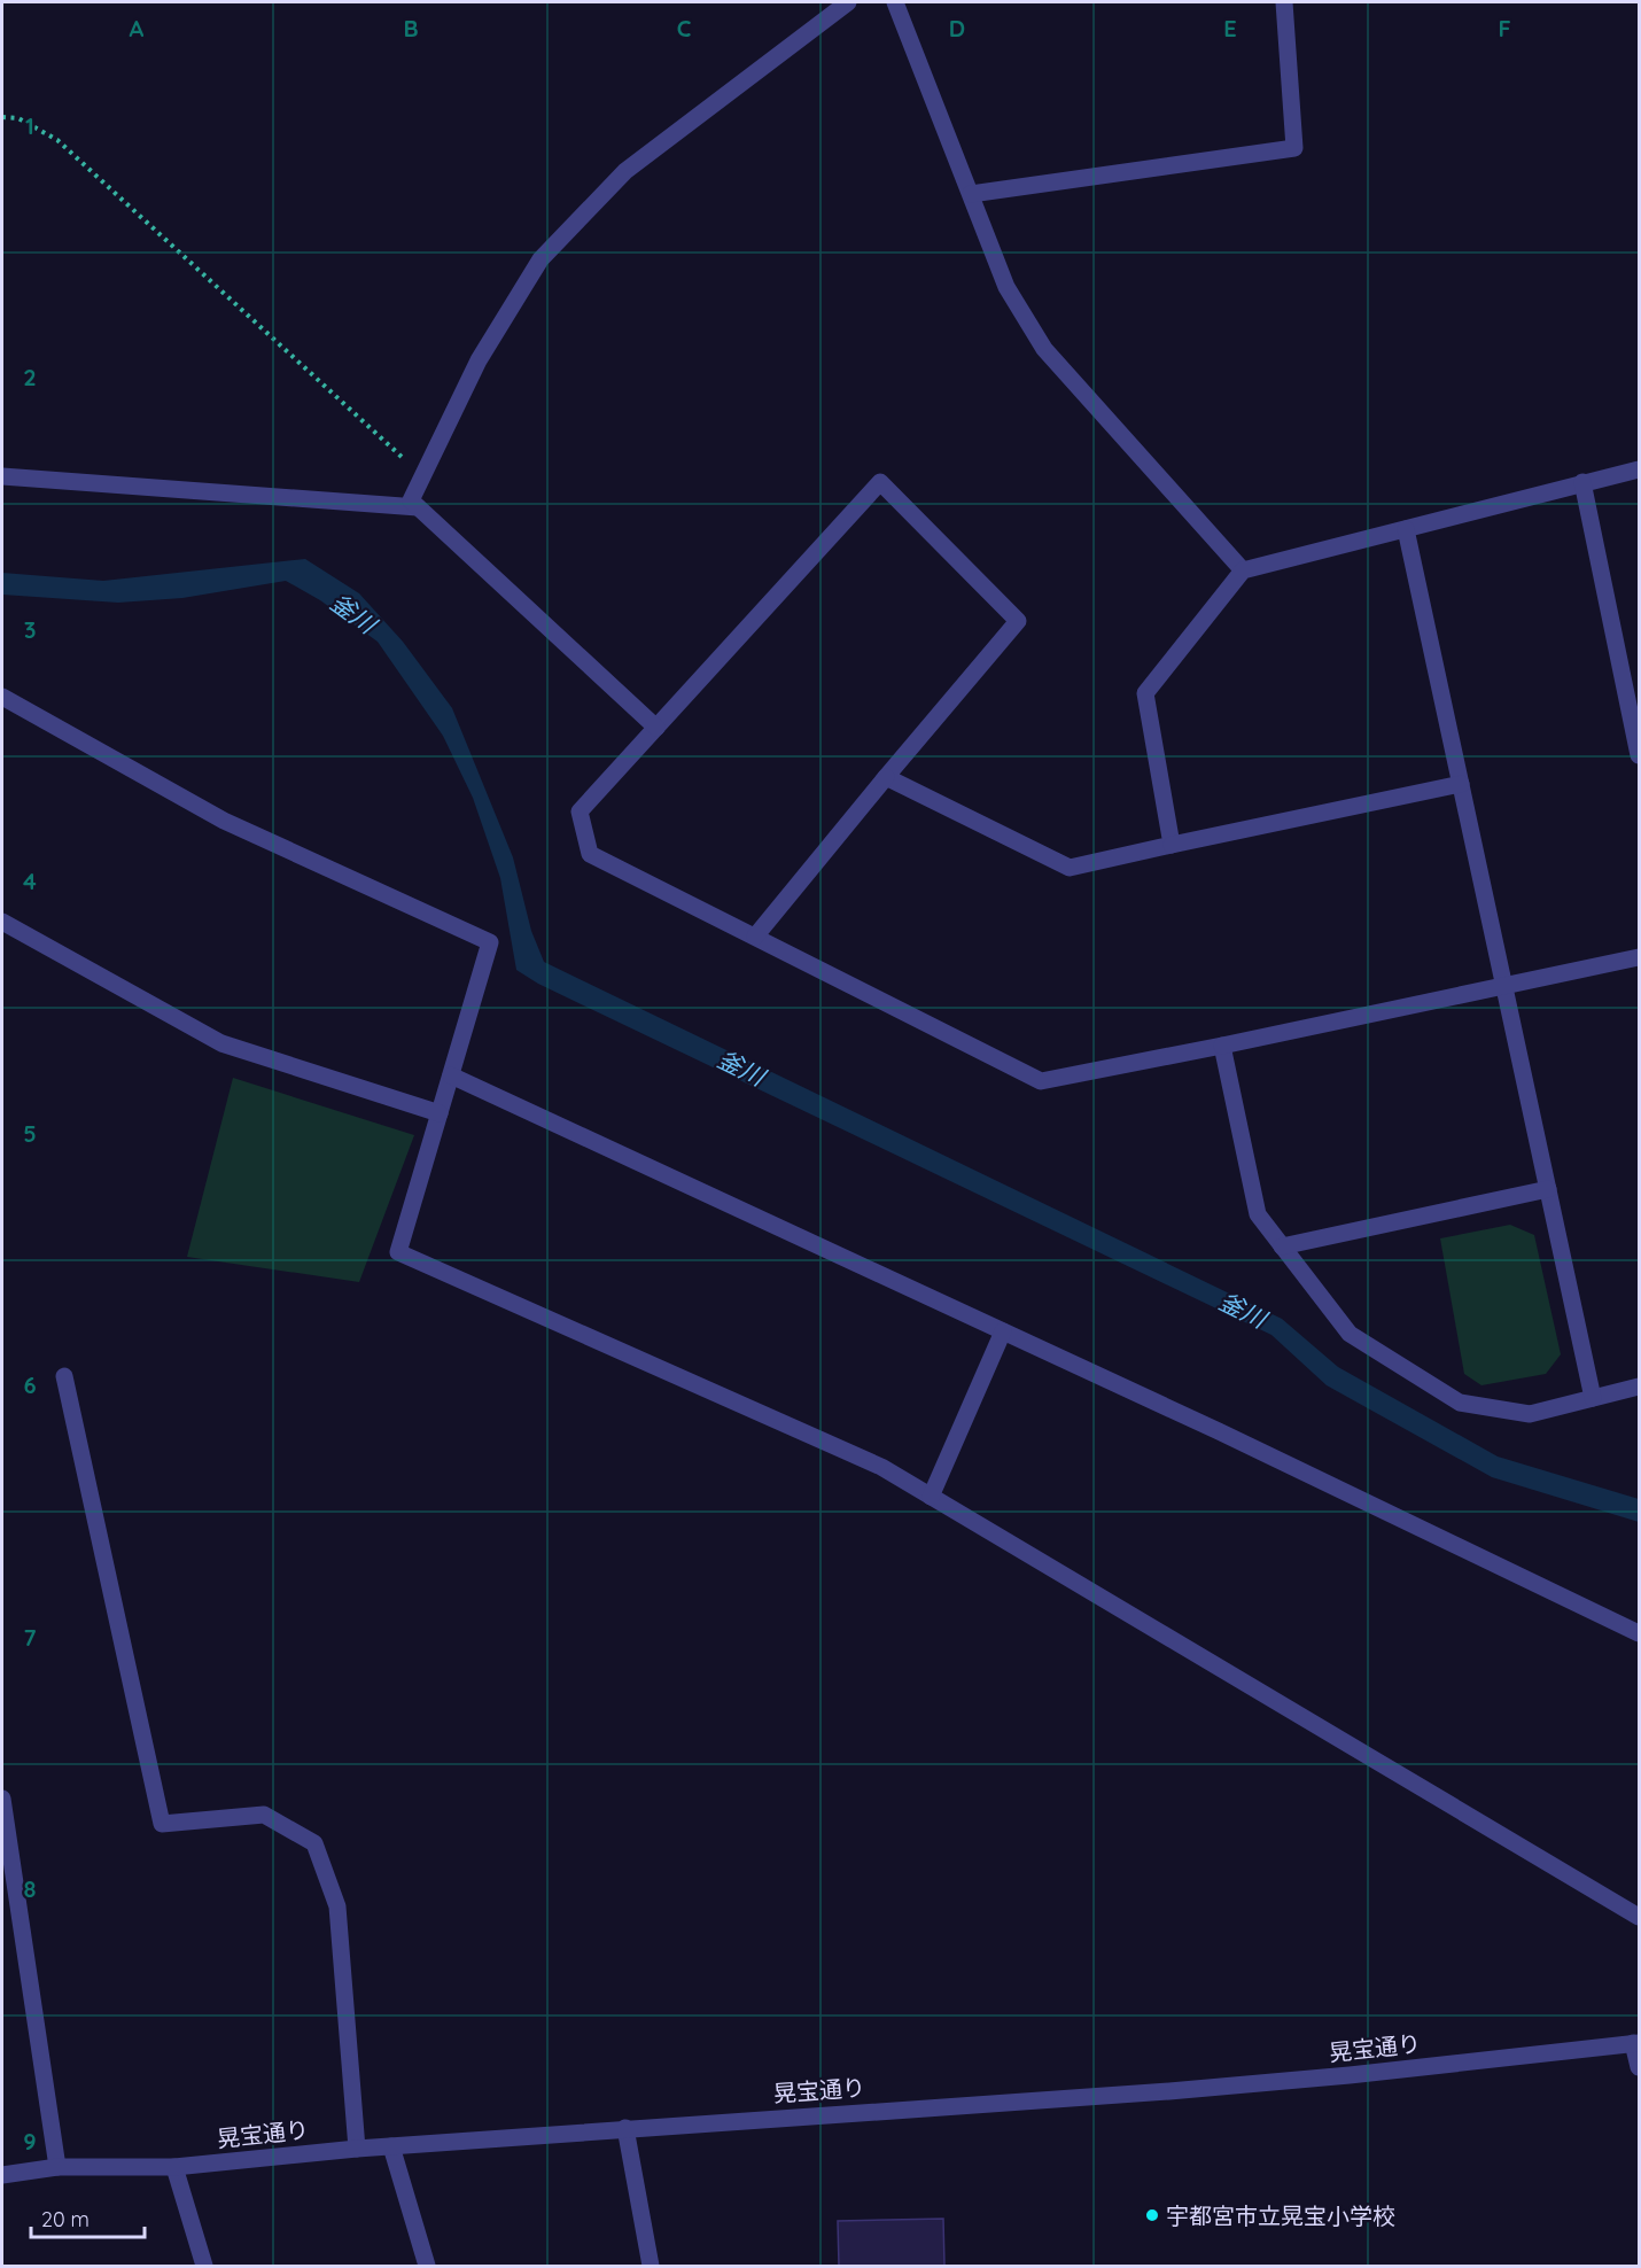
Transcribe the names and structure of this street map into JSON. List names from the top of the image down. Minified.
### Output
{"streets":{"street":["晃宝通り"]},"water":["釜川"],"places":["宇都宮市立晃宝小学校"],"scale_bar":"20 m","grid":{"columns":["A","B","C","D","E","F"],"rows":["1","2","3","4","5","6","7","8","9"]}}
